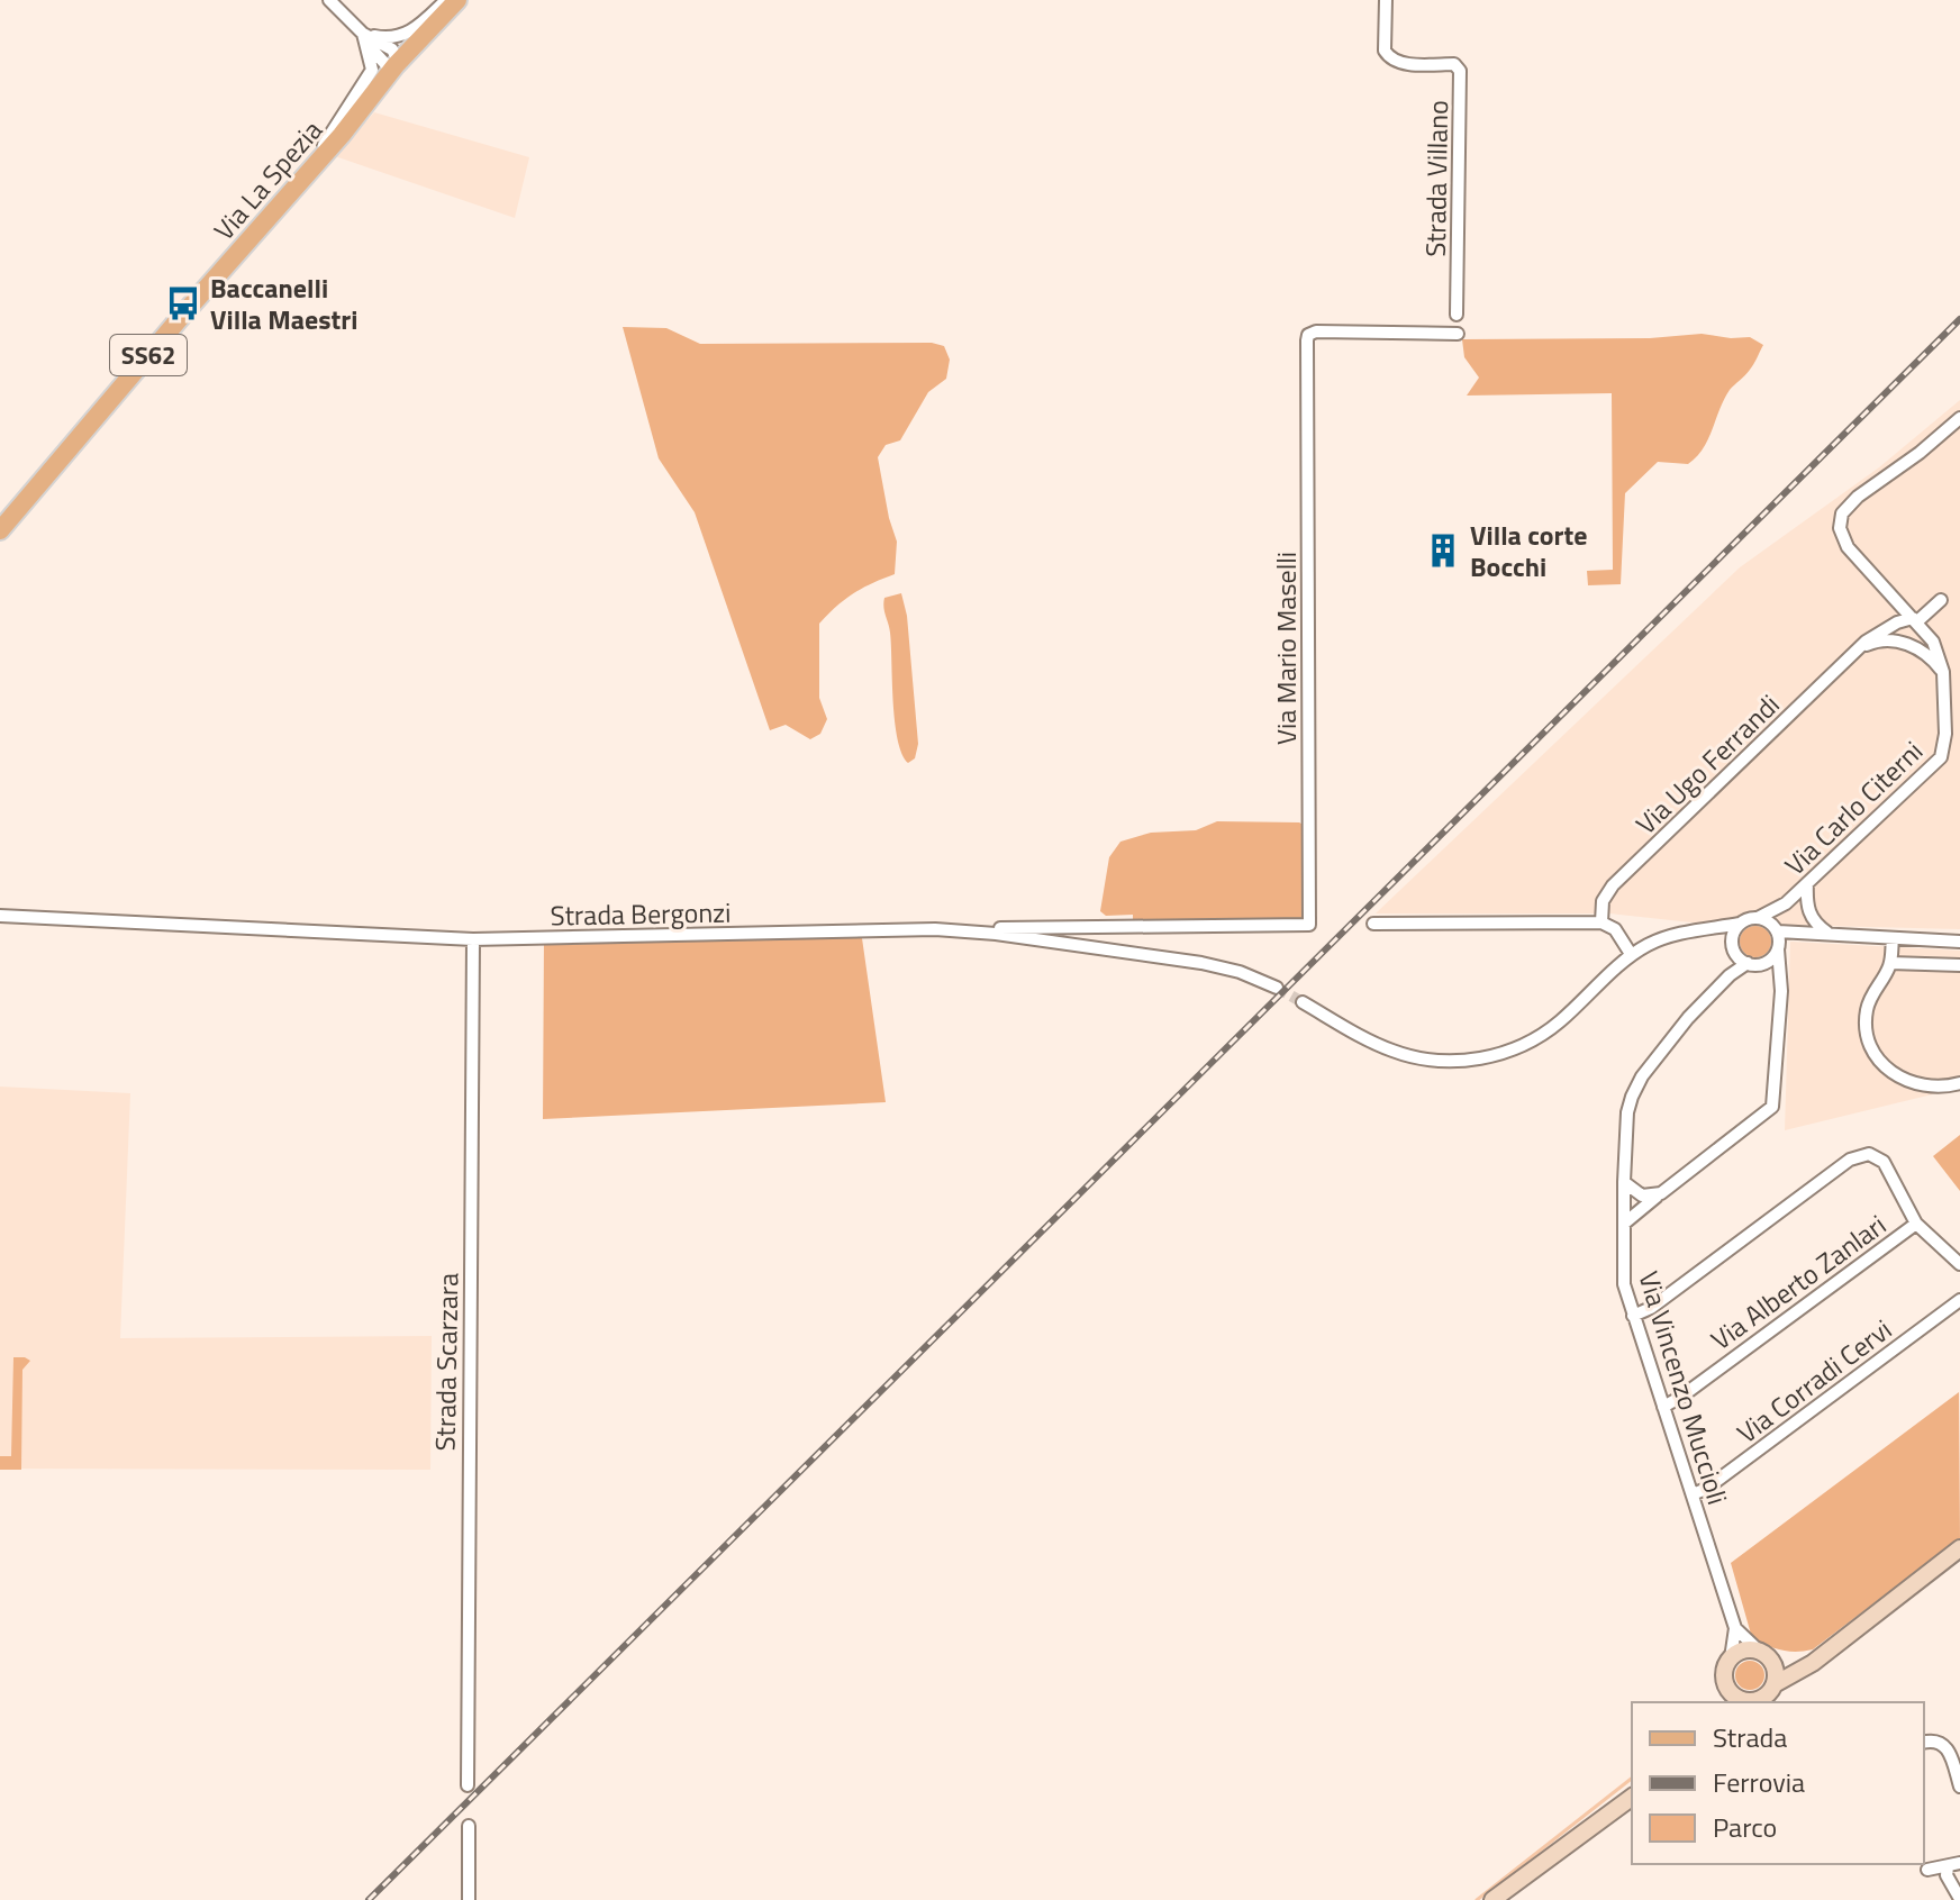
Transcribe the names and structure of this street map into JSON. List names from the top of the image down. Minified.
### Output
{"streets":{"main road":["Via La Spezia","SS62"],"street":["Strada Villano","Via Mario Maselli","Via Ugo Ferrandi","Via Carlo Citerni","Strada Bergonzi","Via Alberto Zanlari","Strada Scarzara","Via Corradi Cervi","Via Vincenzo Muccioli"]},"crossings":[["Via La Spezia","SS62"],["Via Mario Maselli","Strada Bergonzi"],["Via Carlo Citerni","Via Vincenzo Muccioli"],["Strada Bergonzi","Strada Scarzara"],["Via Alberto Zanlari","Via Vincenzo Muccioli"],["Via Corradi Cervi","Via Vincenzo Muccioli"]],"places":{"bus stop":["Baccanelli Villa Maestri"],"building":["Villa corte Bocchi"]},"legend":["Strada","Ferrovia","Parco"]}
